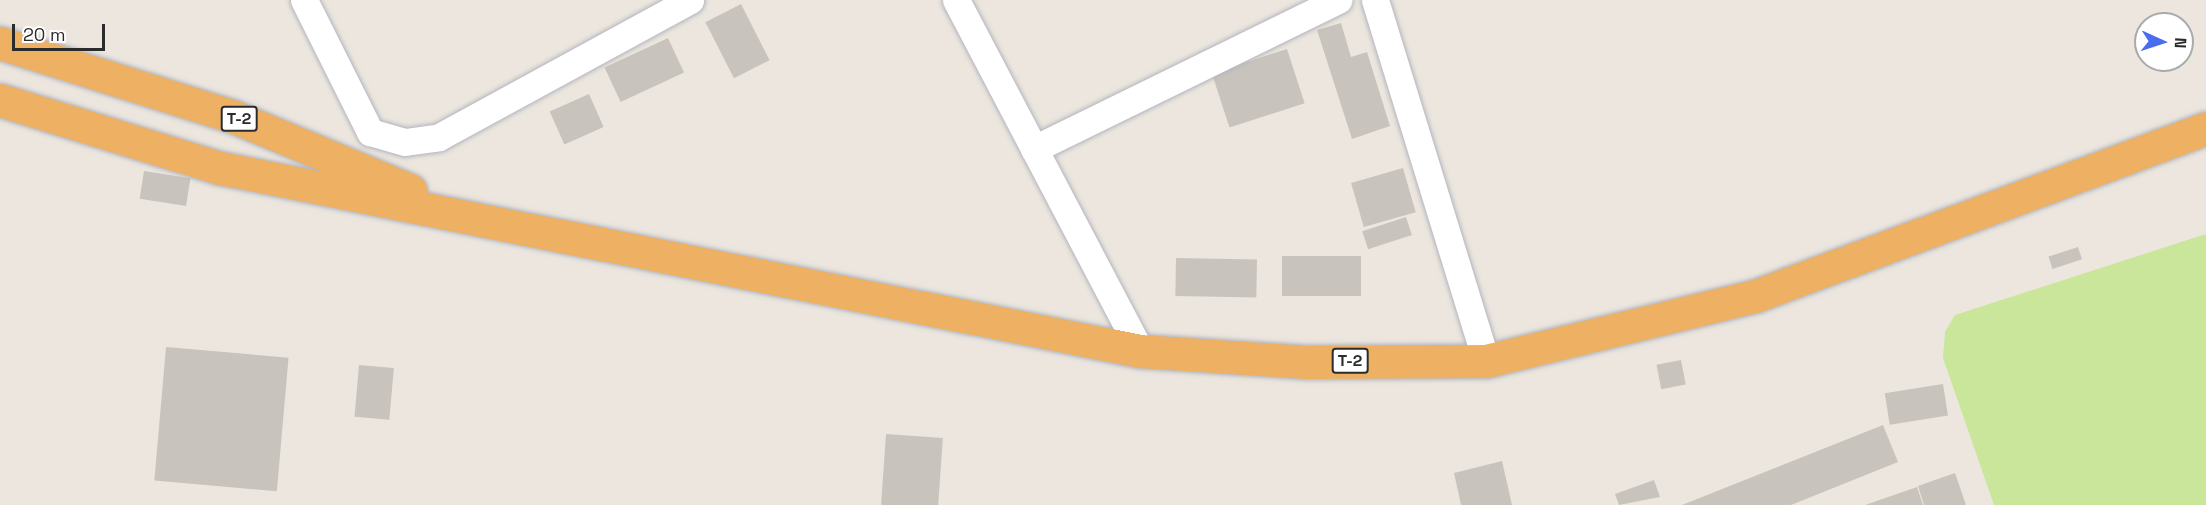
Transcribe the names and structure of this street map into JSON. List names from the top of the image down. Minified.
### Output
{"streets":{"highway":["T-2"]},"scale_bar":"20 m","north":"right"}
